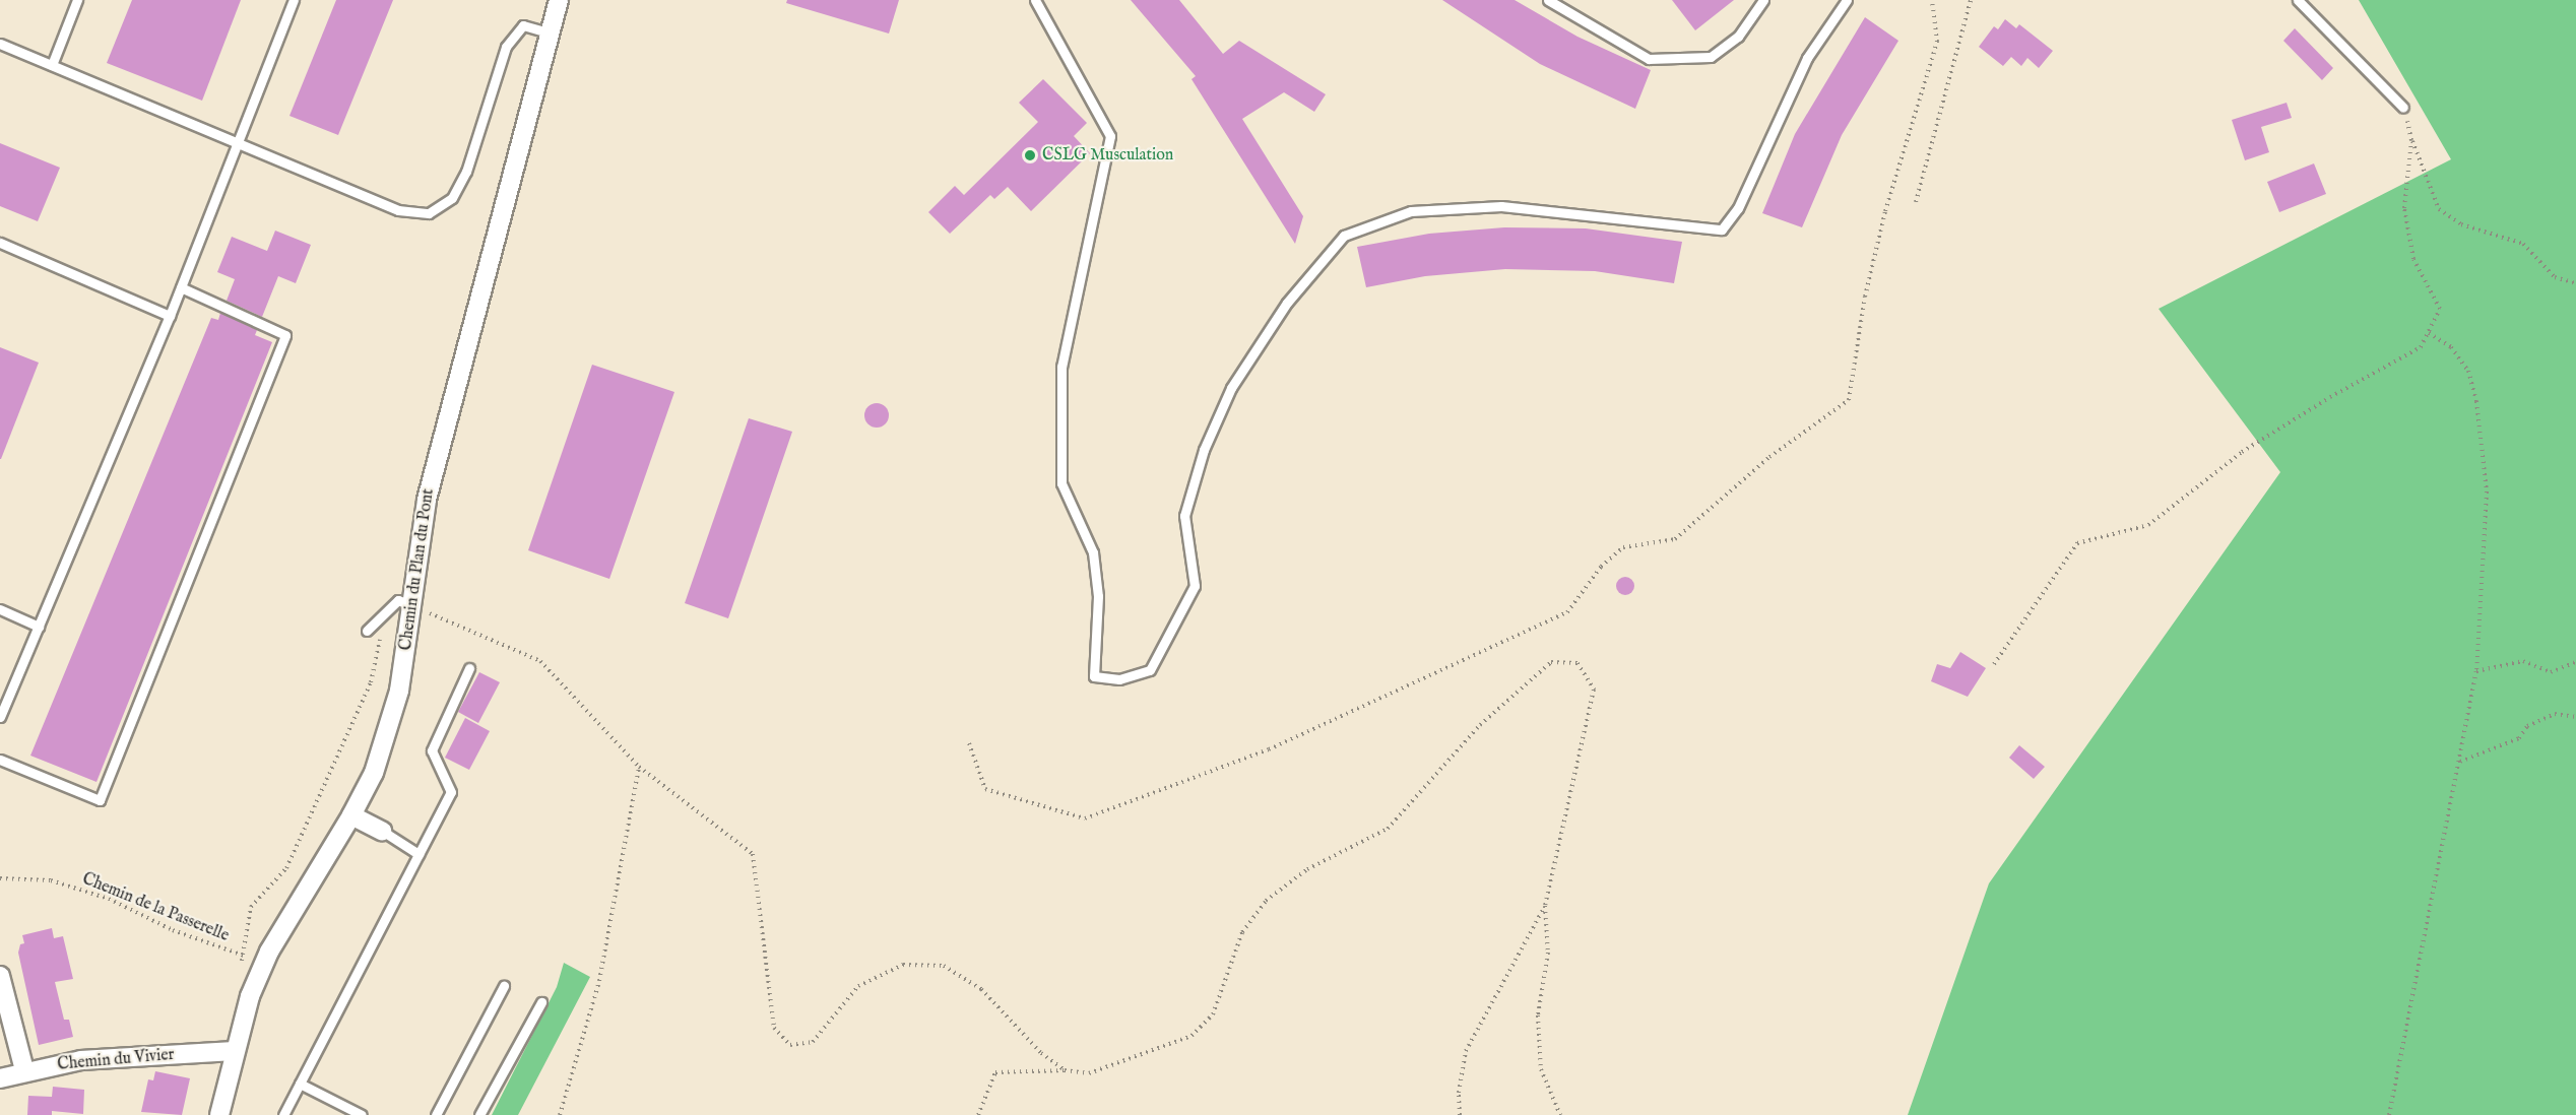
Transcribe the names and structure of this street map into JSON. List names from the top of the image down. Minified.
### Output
{"streets":{"street":["Chemin du Plan du Pont","Chemin du Vivier"],"path":["Chemin de la Passerelle"]},"crossings":[["Chemin du Plan du Pont","Chemin de la Passerelle"],["Chemin du Plan du Pont","Chemin du Vivier"]],"places":["CSLG Musculation"]}
